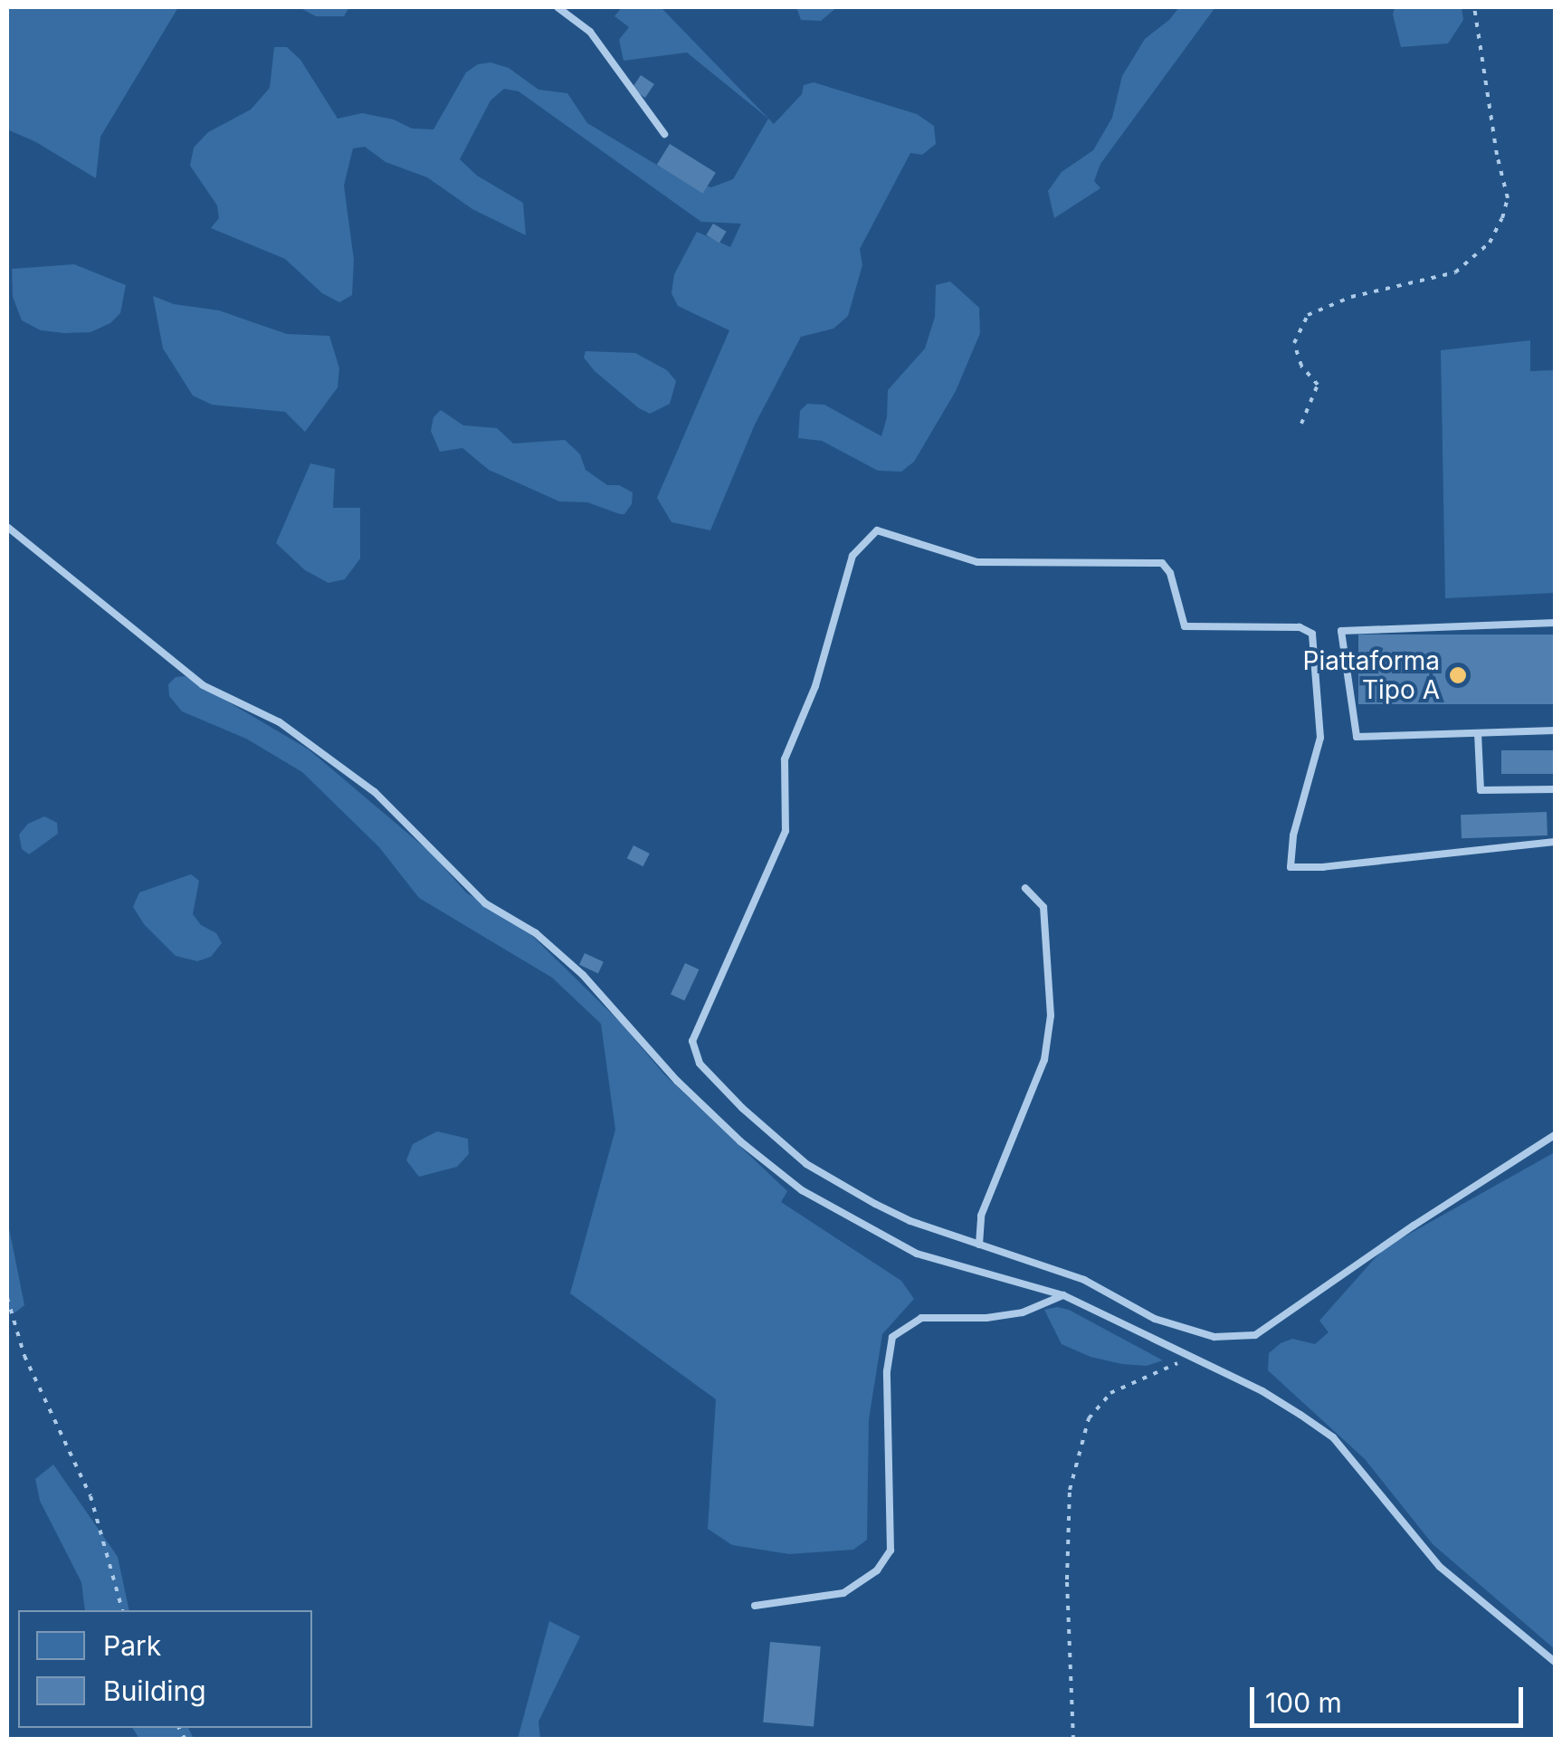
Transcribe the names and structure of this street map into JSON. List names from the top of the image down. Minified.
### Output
{"places":["Piattaforma Tipo A"],"legend":["Park","Building"],"scale_bar":"100 m"}
